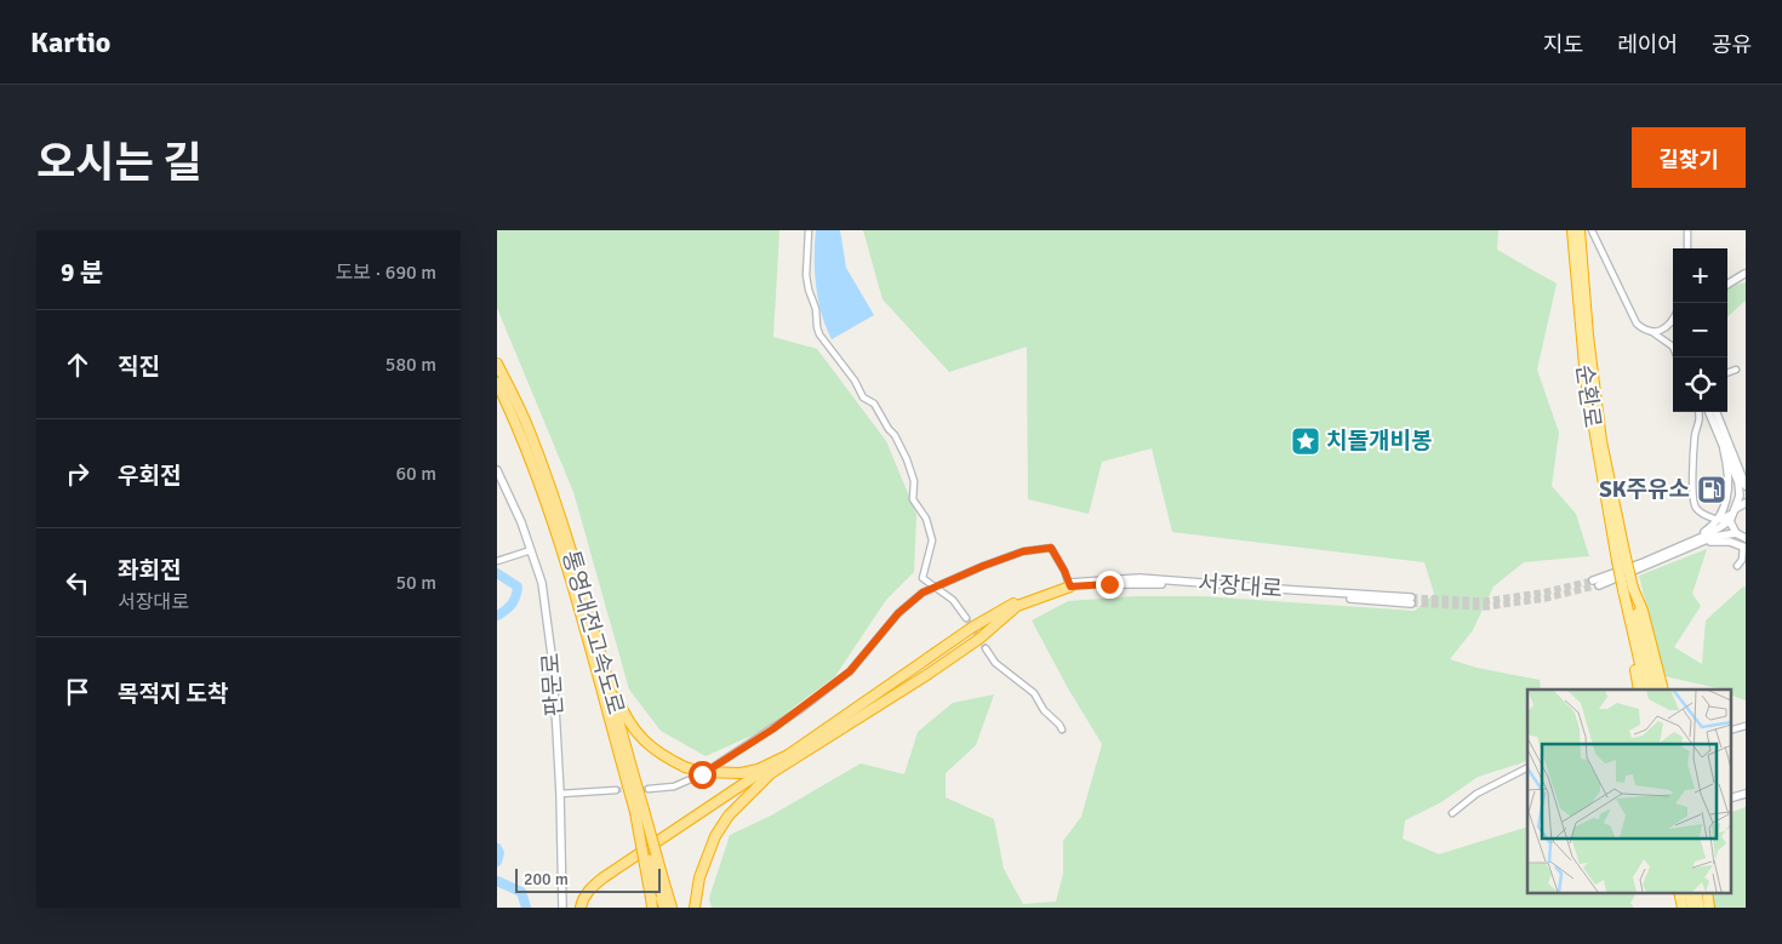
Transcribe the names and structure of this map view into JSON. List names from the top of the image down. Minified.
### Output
{"streets":{"highway":["순환로","통영대전고속도로"],"street":["서장대로","판문로"]},"places":{"place":["치돌개비봉"],"fuel station":["SK주유소"]},"scale_bar":"200 m","page":{"header":"Kartio","nav":["지도","레이어","공유"],"title":"오시는 길","buttons":"길찾기","heading":["9 분","도보 · 690 m"],"map_buttons":["+","−"],"list":[["직진","580 m"],["우회전","60 m"],["좌회전","서장대로","50 m"],"목적지 도착"],"scale":"200 m"}}
